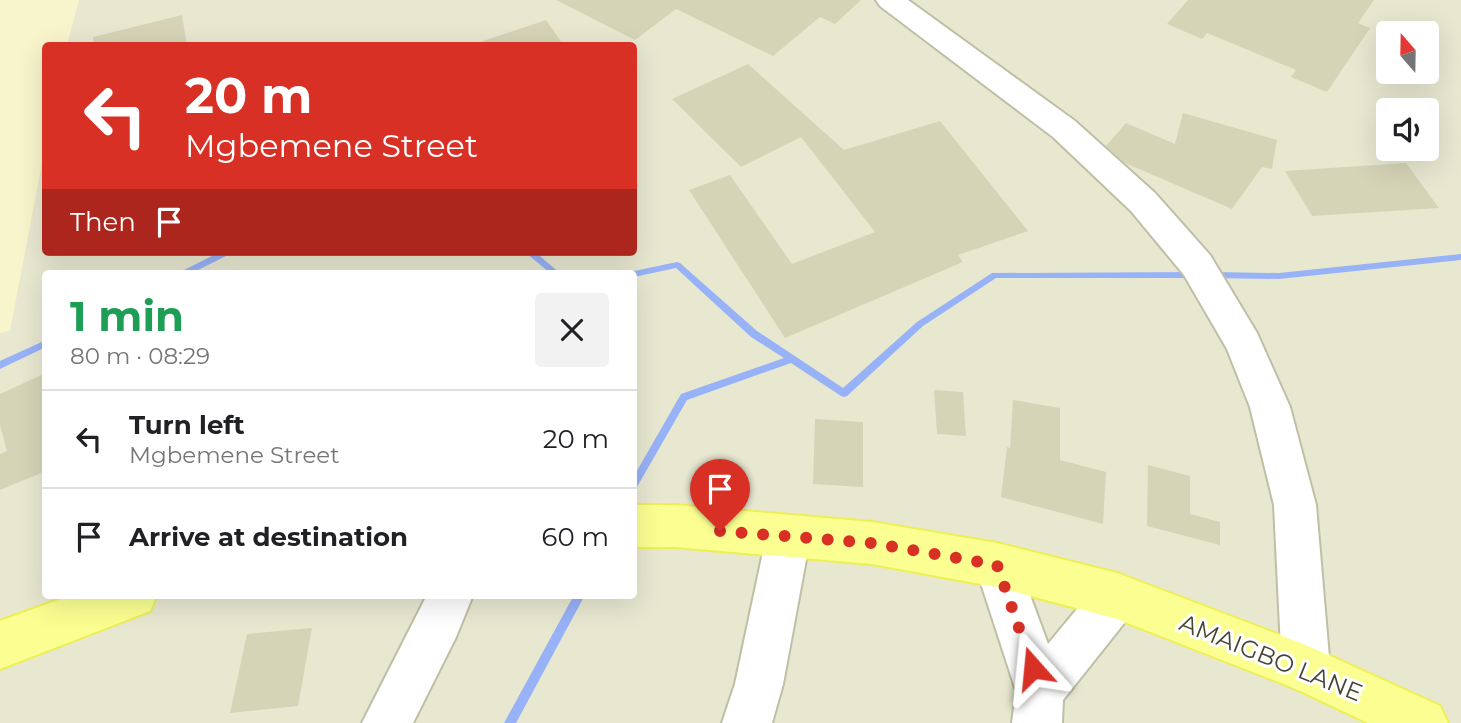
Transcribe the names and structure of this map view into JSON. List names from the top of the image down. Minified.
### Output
{"streets":{"main road":["AMAIGBO LANE"]},"north":"top","page":{"turn":["20 m","Mgbemene Street"],"then":"Then","heading":["1 min","80 m · 08:29"],"list":[{"name":"Turn left","note":"Mgbemene Street","value":"20 m"},{"name":"Arrive at destination","value":"60 m"}]}}
